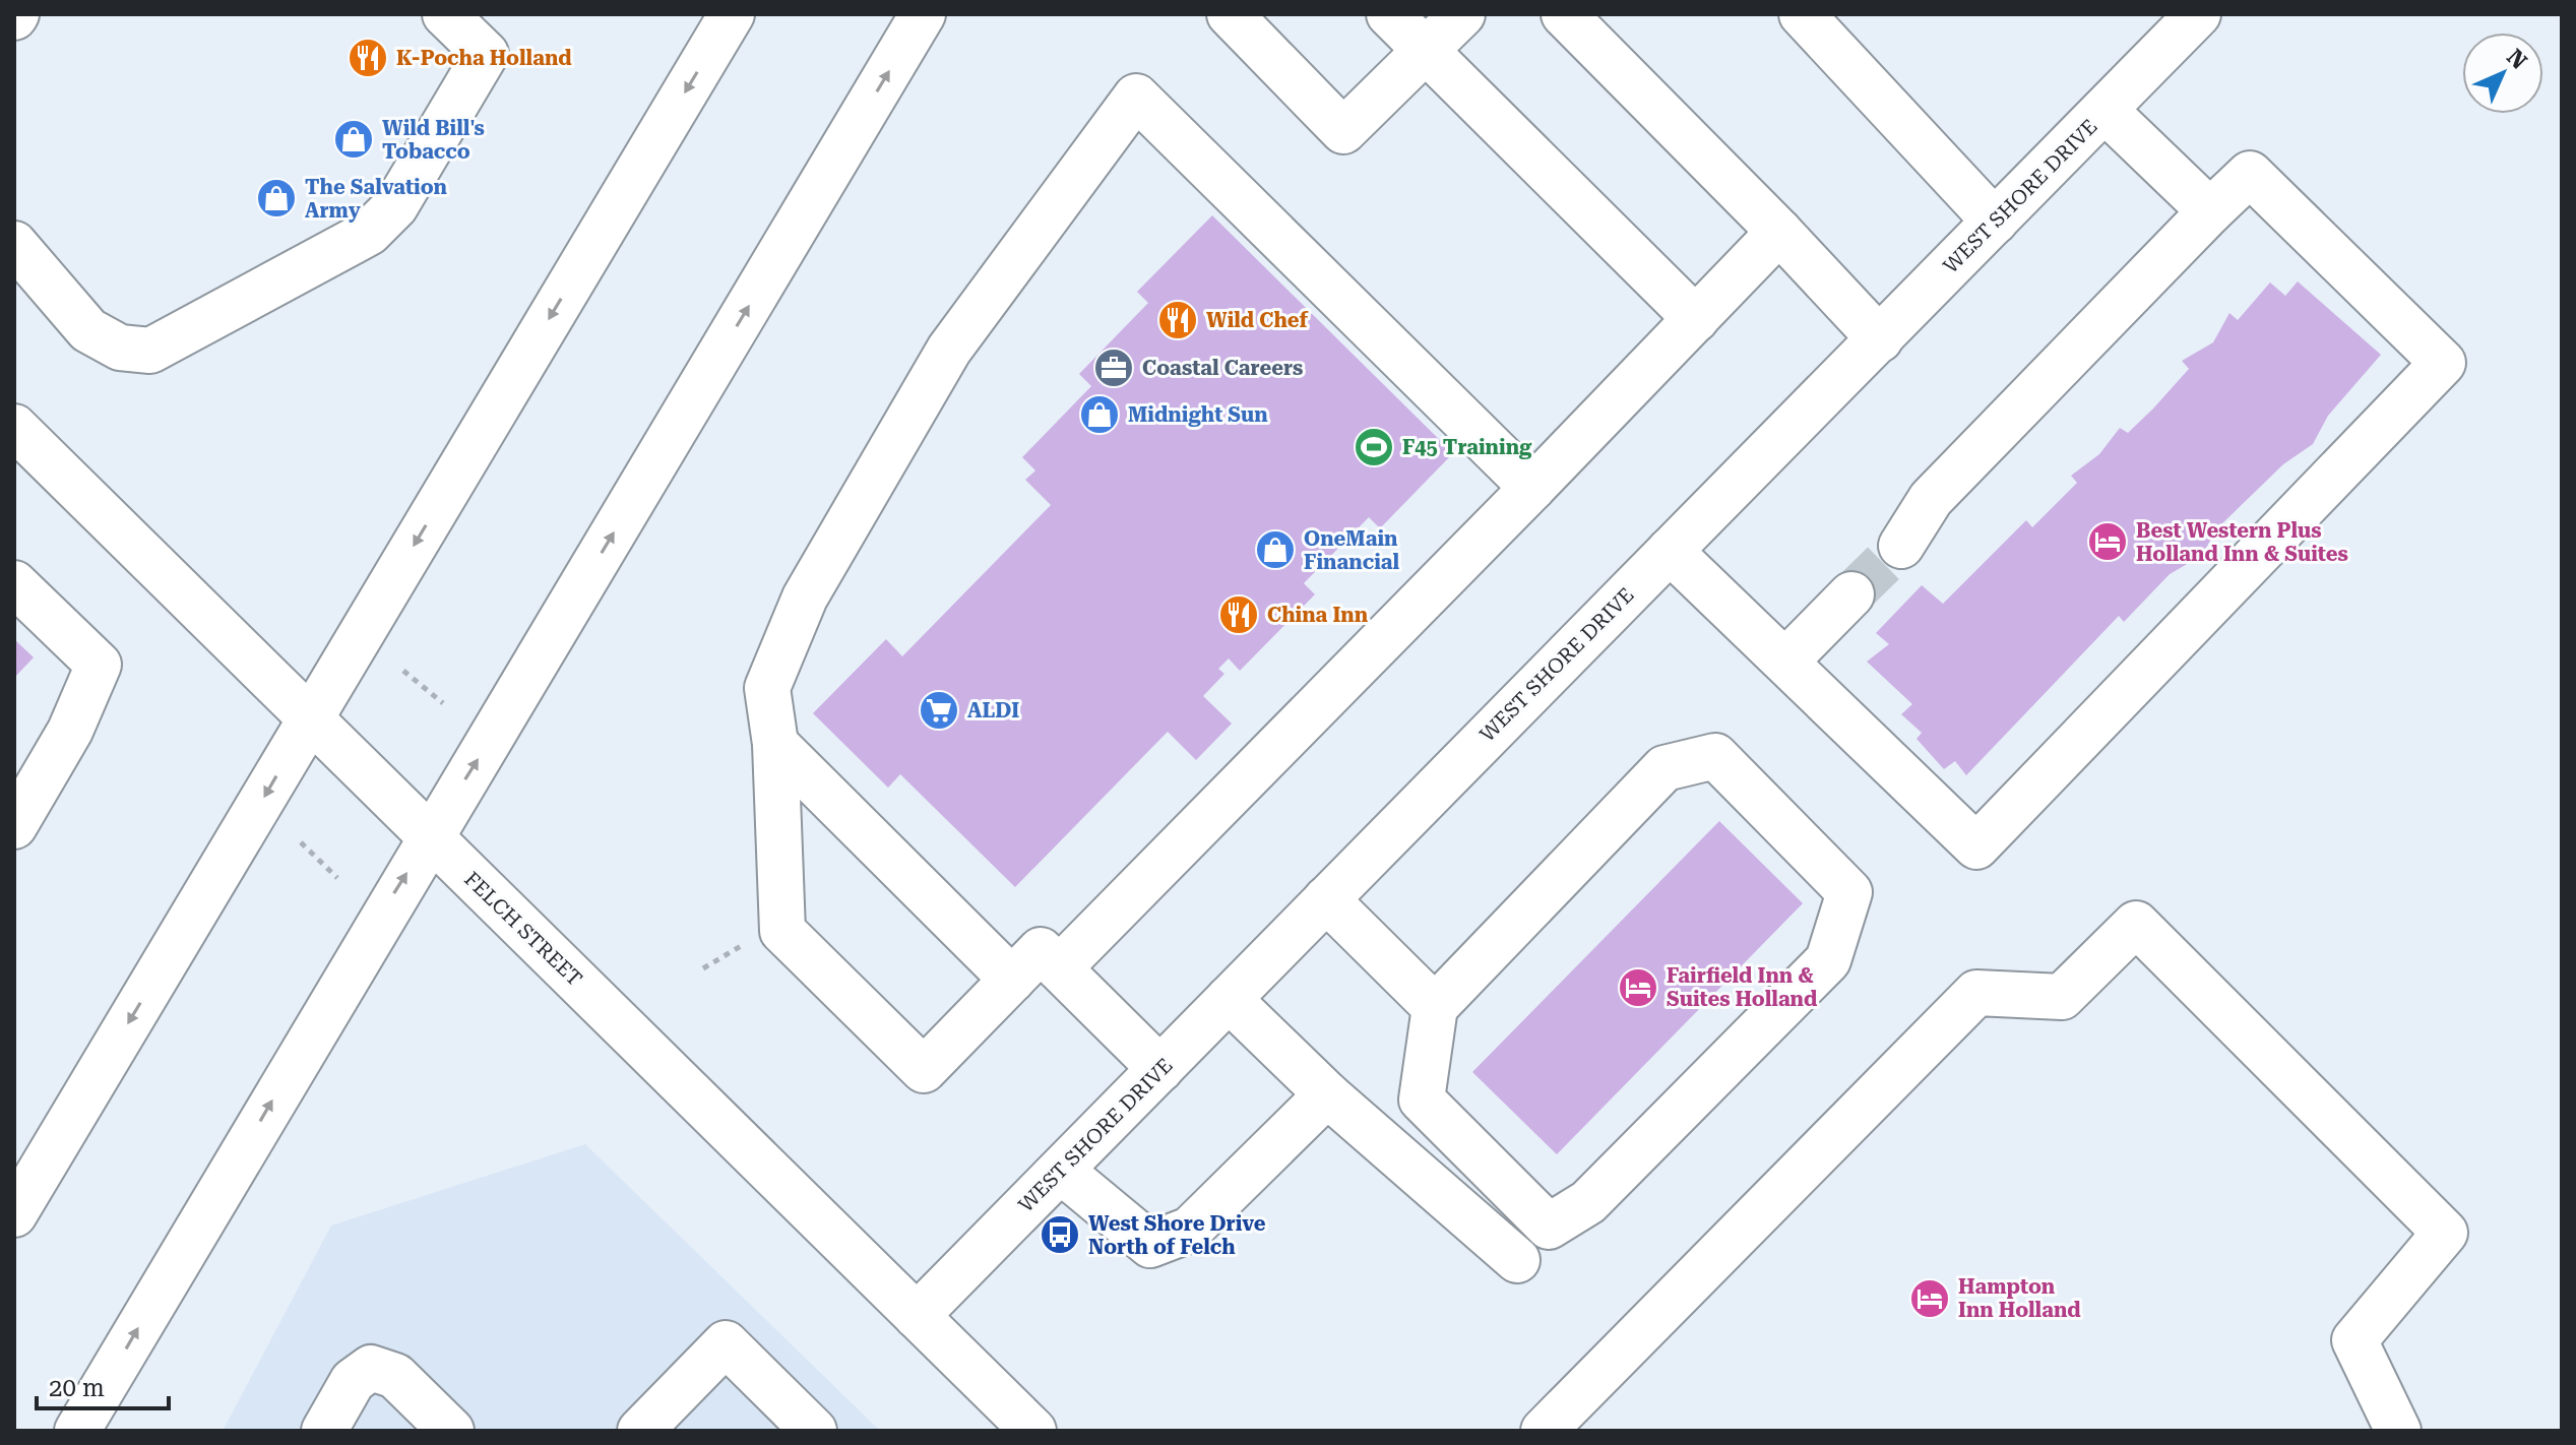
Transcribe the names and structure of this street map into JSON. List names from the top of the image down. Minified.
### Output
{"streets":{"main road":["WEST SHORE DRIVE","FELCH STREET"]},"crossings":[["WEST SHORE DRIVE","FELCH STREET"]],"places":{"restaurant":["K-Pocha Holland","Wild Chef","China Inn"],"shop":["Wild Bill's Tobacco","The Salvation Army","Midnight Sun","OneMain Financial"],"office":["Coastal Careers"],"sports":["F45 Training"],"hotel":["Best Western Plus Holland Inn & Suites","Fairfield Inn & Suites Holland","Hampton Inn Holland"],"supermarket":["ALDI"],"bus stop":["West Shore Drive North of Felch"]},"scale_bar":"20 m","north":"top right"}
